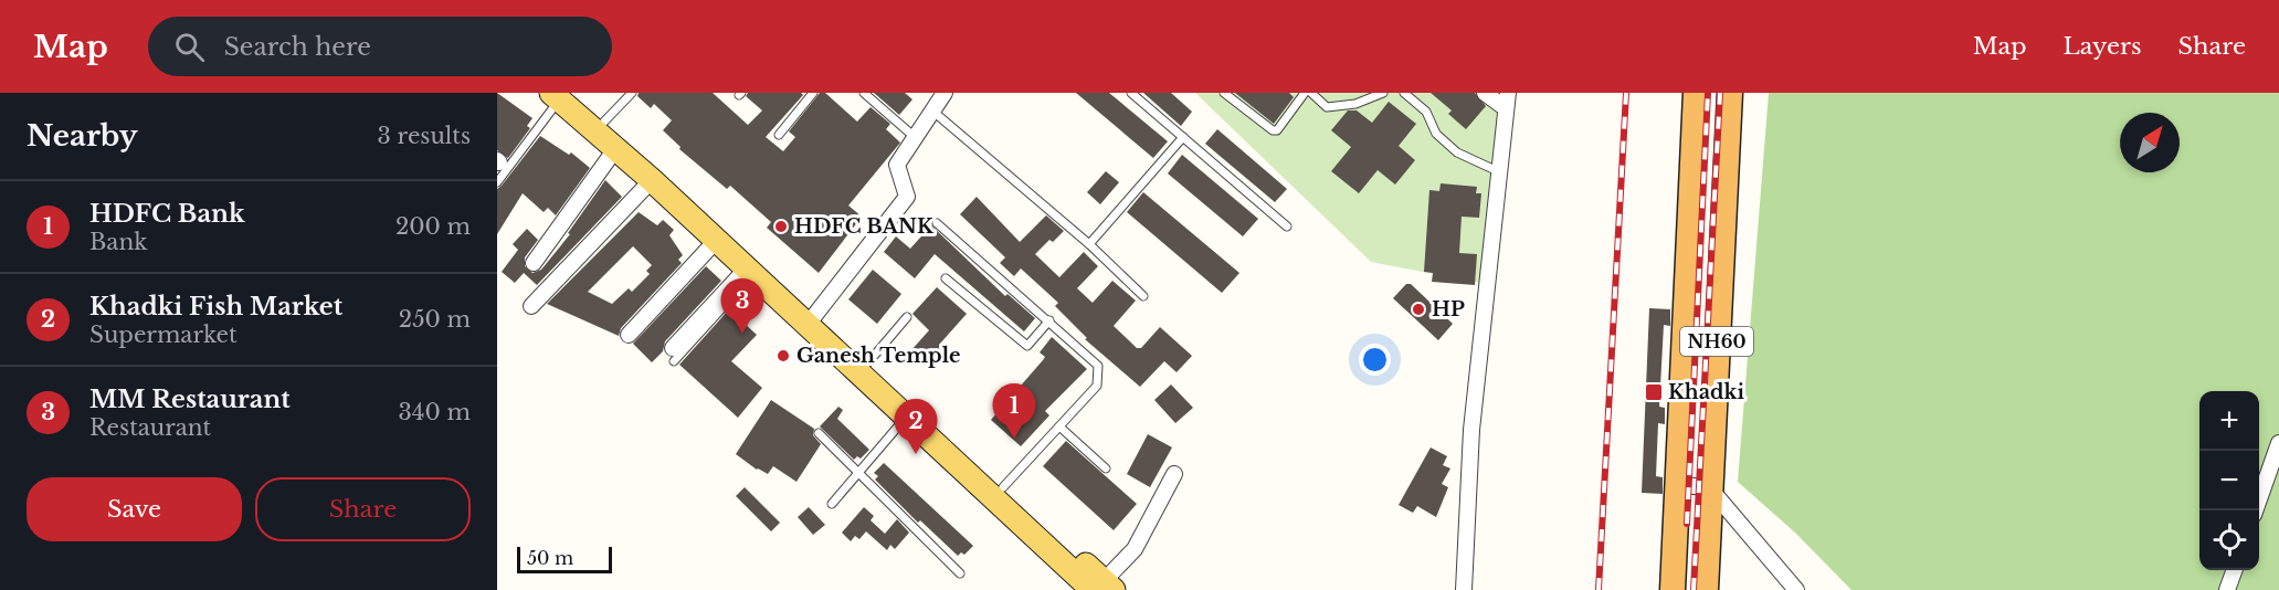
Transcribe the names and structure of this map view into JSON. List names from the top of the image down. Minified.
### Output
{"streets":{"highway":["NH60"]},"places":{"other":["HDFC BANK","HP","Ganesh Temple"],"transit":["Khadki"]},"scale_bar":"50 m","north":"top right","page":{"header":"Map","search":"Search here","nav":["Map","Layers","Share"],"heading":["Nearby","3 results"],"list":[{"mark":"1","name":"HDFC Bank","note":"Bank","value":"200 m"},{"mark":"2","name":"Khadki Fish Market","note":"Supermarket","value":"250 m"},{"mark":"3","name":"MM Restaurant","note":"Restaurant","value":"340 m"}],"pins":["3","1","2"],"map_buttons":["+","−"],"buttons":["Save","Share"],"scale":"50 m"}}
